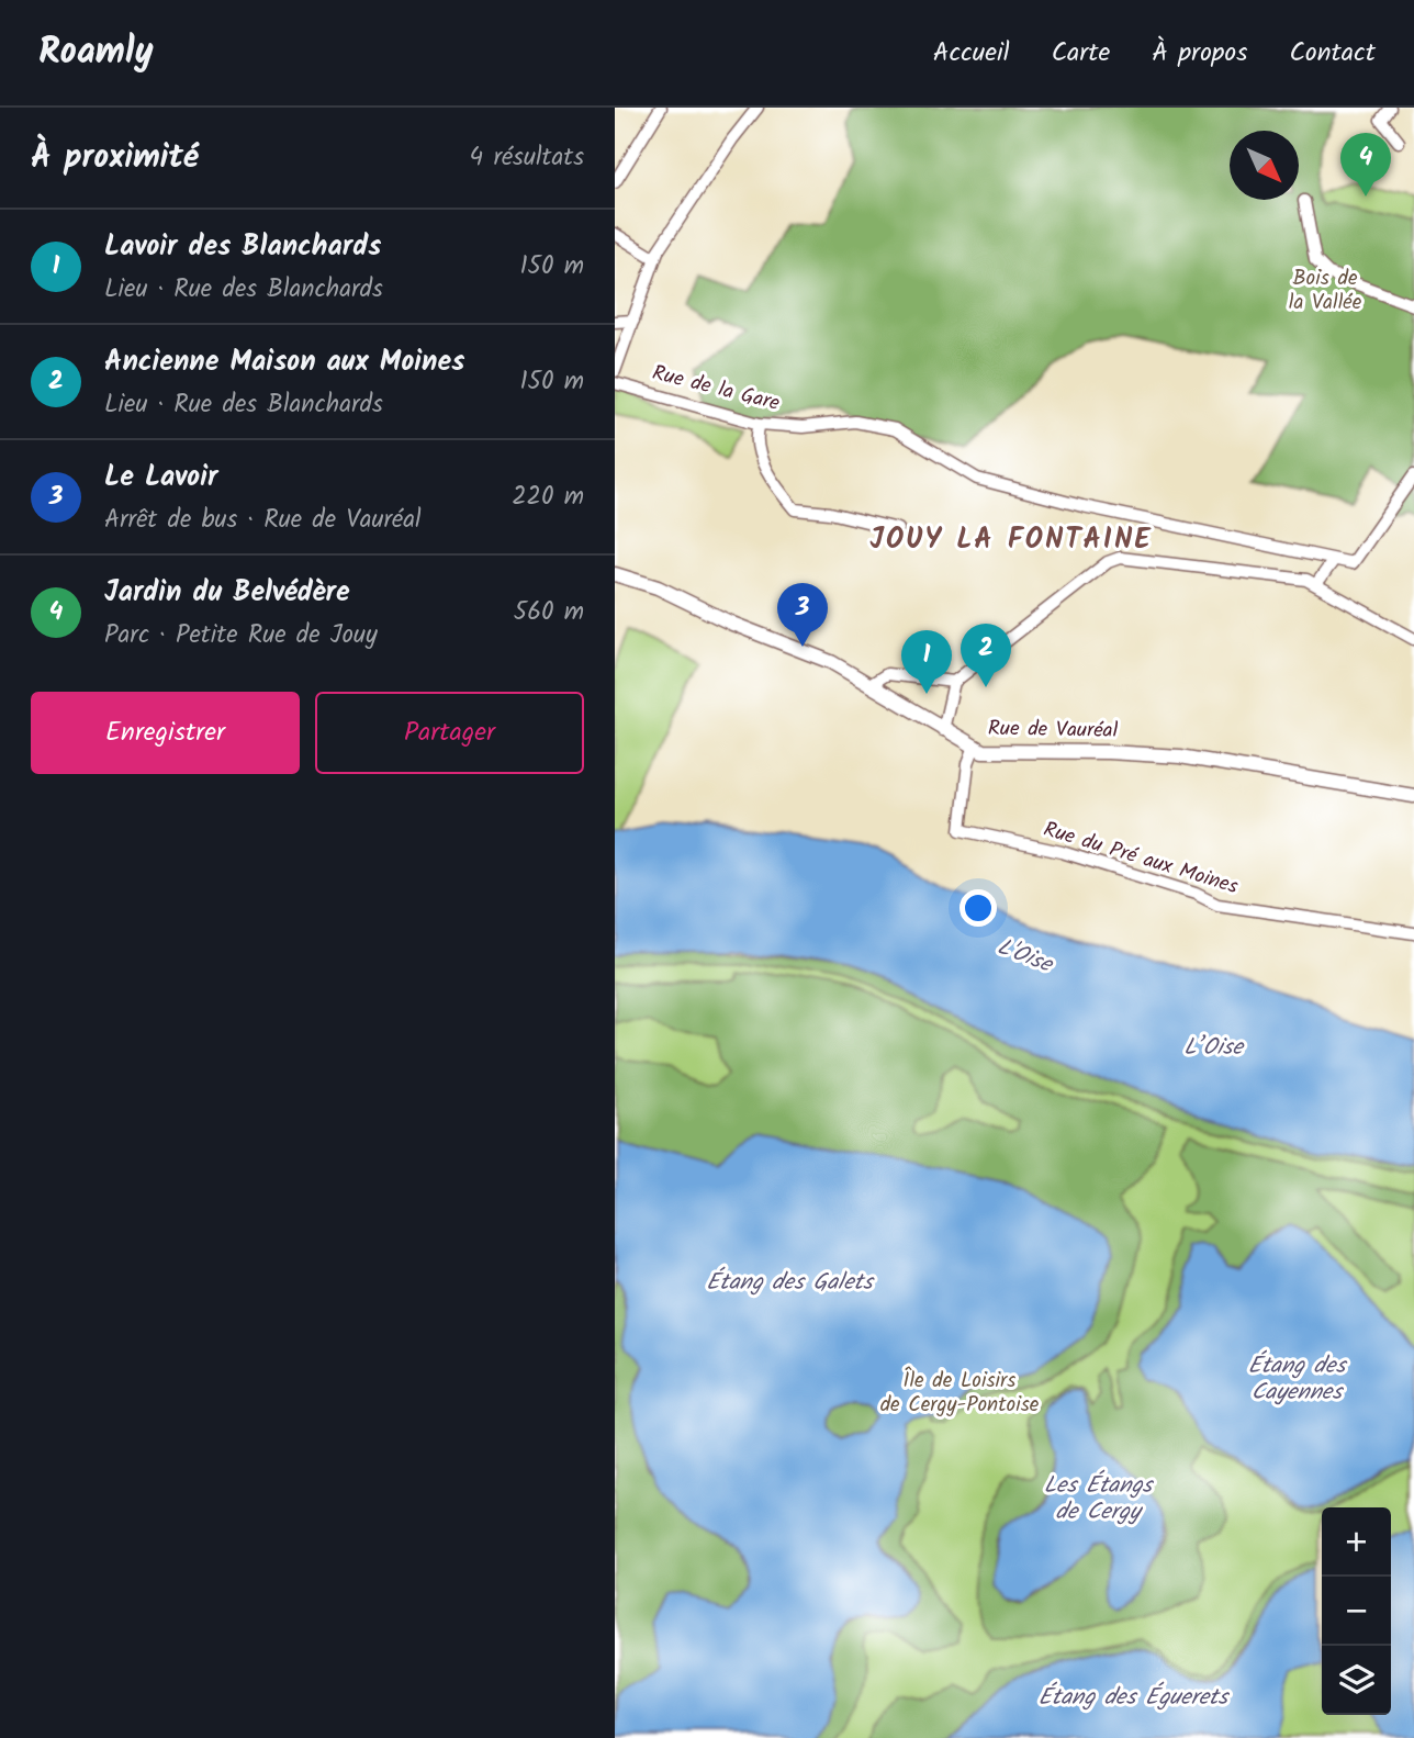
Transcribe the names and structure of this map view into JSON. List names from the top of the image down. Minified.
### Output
{"streets":{"street":["Rue de la Gare","Rue de Vauréal","Rue du Pré aux Moines"]},"crossings":[["Rue de Vauréal","Rue du Pré aux Moines"]],"districts":["JOUY LA FONTAINE"],"water":["L'Oise","L’Oise","Étang des Galets","Étang des Cayennes","Les Étangs de Cergy","Étang des Éguerets"],"parks":["Bois de la Vallée","Île de Loisirs de Cergy-Pontoise"],"north":"bottom right","page":{"header":"Roamly","nav":["Accueil","Carte","À propos","Contact"],"heading":["À proximité","4 résultats"],"pins":["4","3","2","1"],"list":[{"mark":"1","name":"Lavoir des Blanchards","note":"Lieu · Rue des Blanchards","value":"150 m"},{"mark":"2","name":"Ancienne Maison aux Moines","note":"Lieu · Rue des Blanchards","value":"150 m"},{"mark":"3","name":"Le Lavoir","note":"Arrêt de bus · Rue de Vauréal","value":"220 m"},{"mark":"4","name":"Jardin du Belvédère","note":"Parc · Petite Rue de Jouy","value":"560 m"}],"buttons":["Enregistrer","Partager"],"map_buttons":["+","−"]}}
